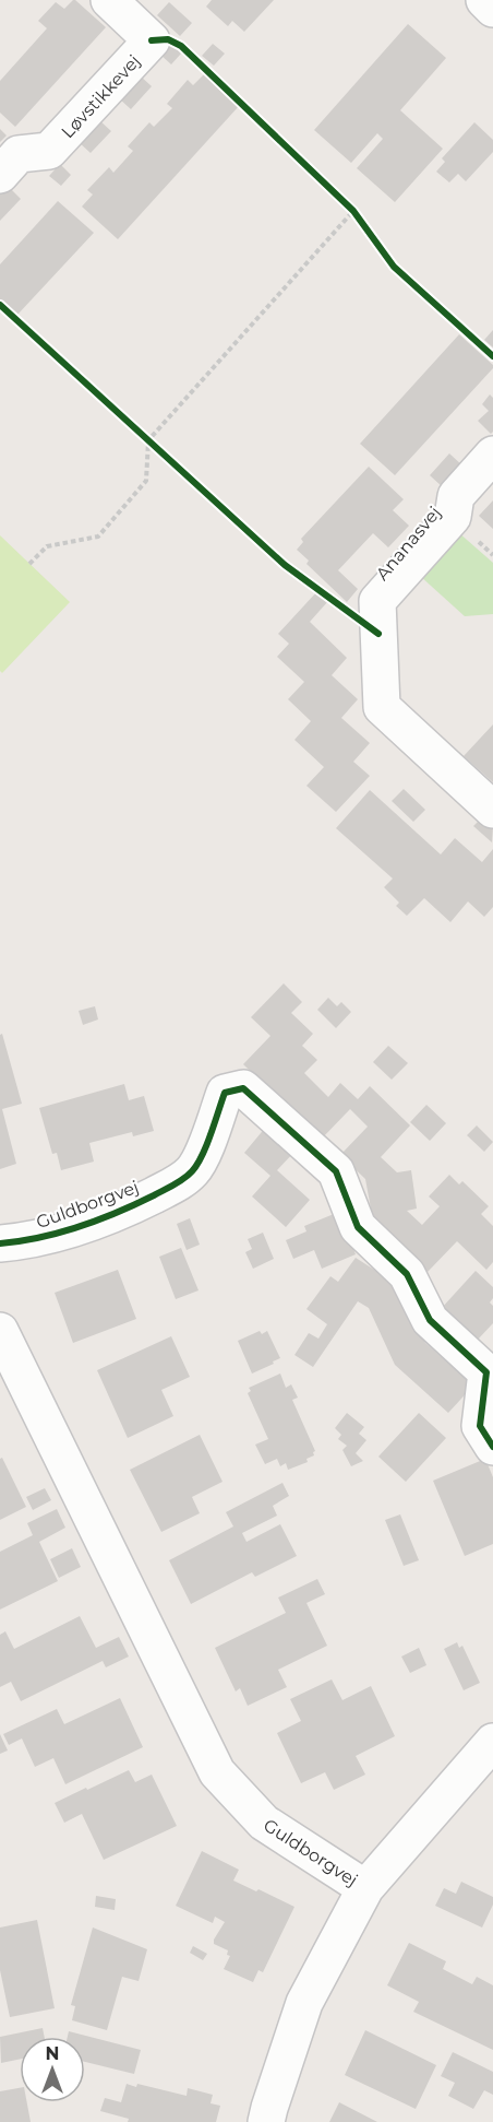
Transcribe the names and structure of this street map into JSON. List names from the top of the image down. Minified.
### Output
{"streets":{"street":["Løvstikkevej","Ananasvej","Guldborgvej"]},"north":"top"}
